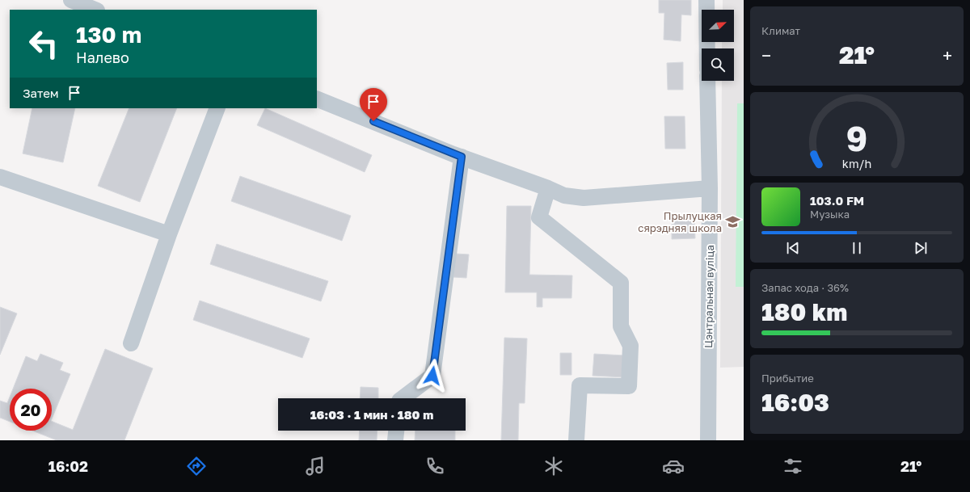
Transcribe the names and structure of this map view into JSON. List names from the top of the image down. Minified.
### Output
{"streets":{"street":["Цэнтральная вуліца"]},"places":{"school or university":["Прылуцкая сярэдняя школа"]},"north":"top right","page":{"tile":["Климат",["Запас хода · 36%","180 km"],["Прибытие","16:03"]],"turn":["130 m","Налево"],"heat":["−","21°","+"],"then":"Затем","song":["103.0 FM","Музыка"],"limit":"20","trip":"16:03 · 1 мин · 180 m","tabs":["16:02","21°"],"gauge":["9","km/h"]}}
